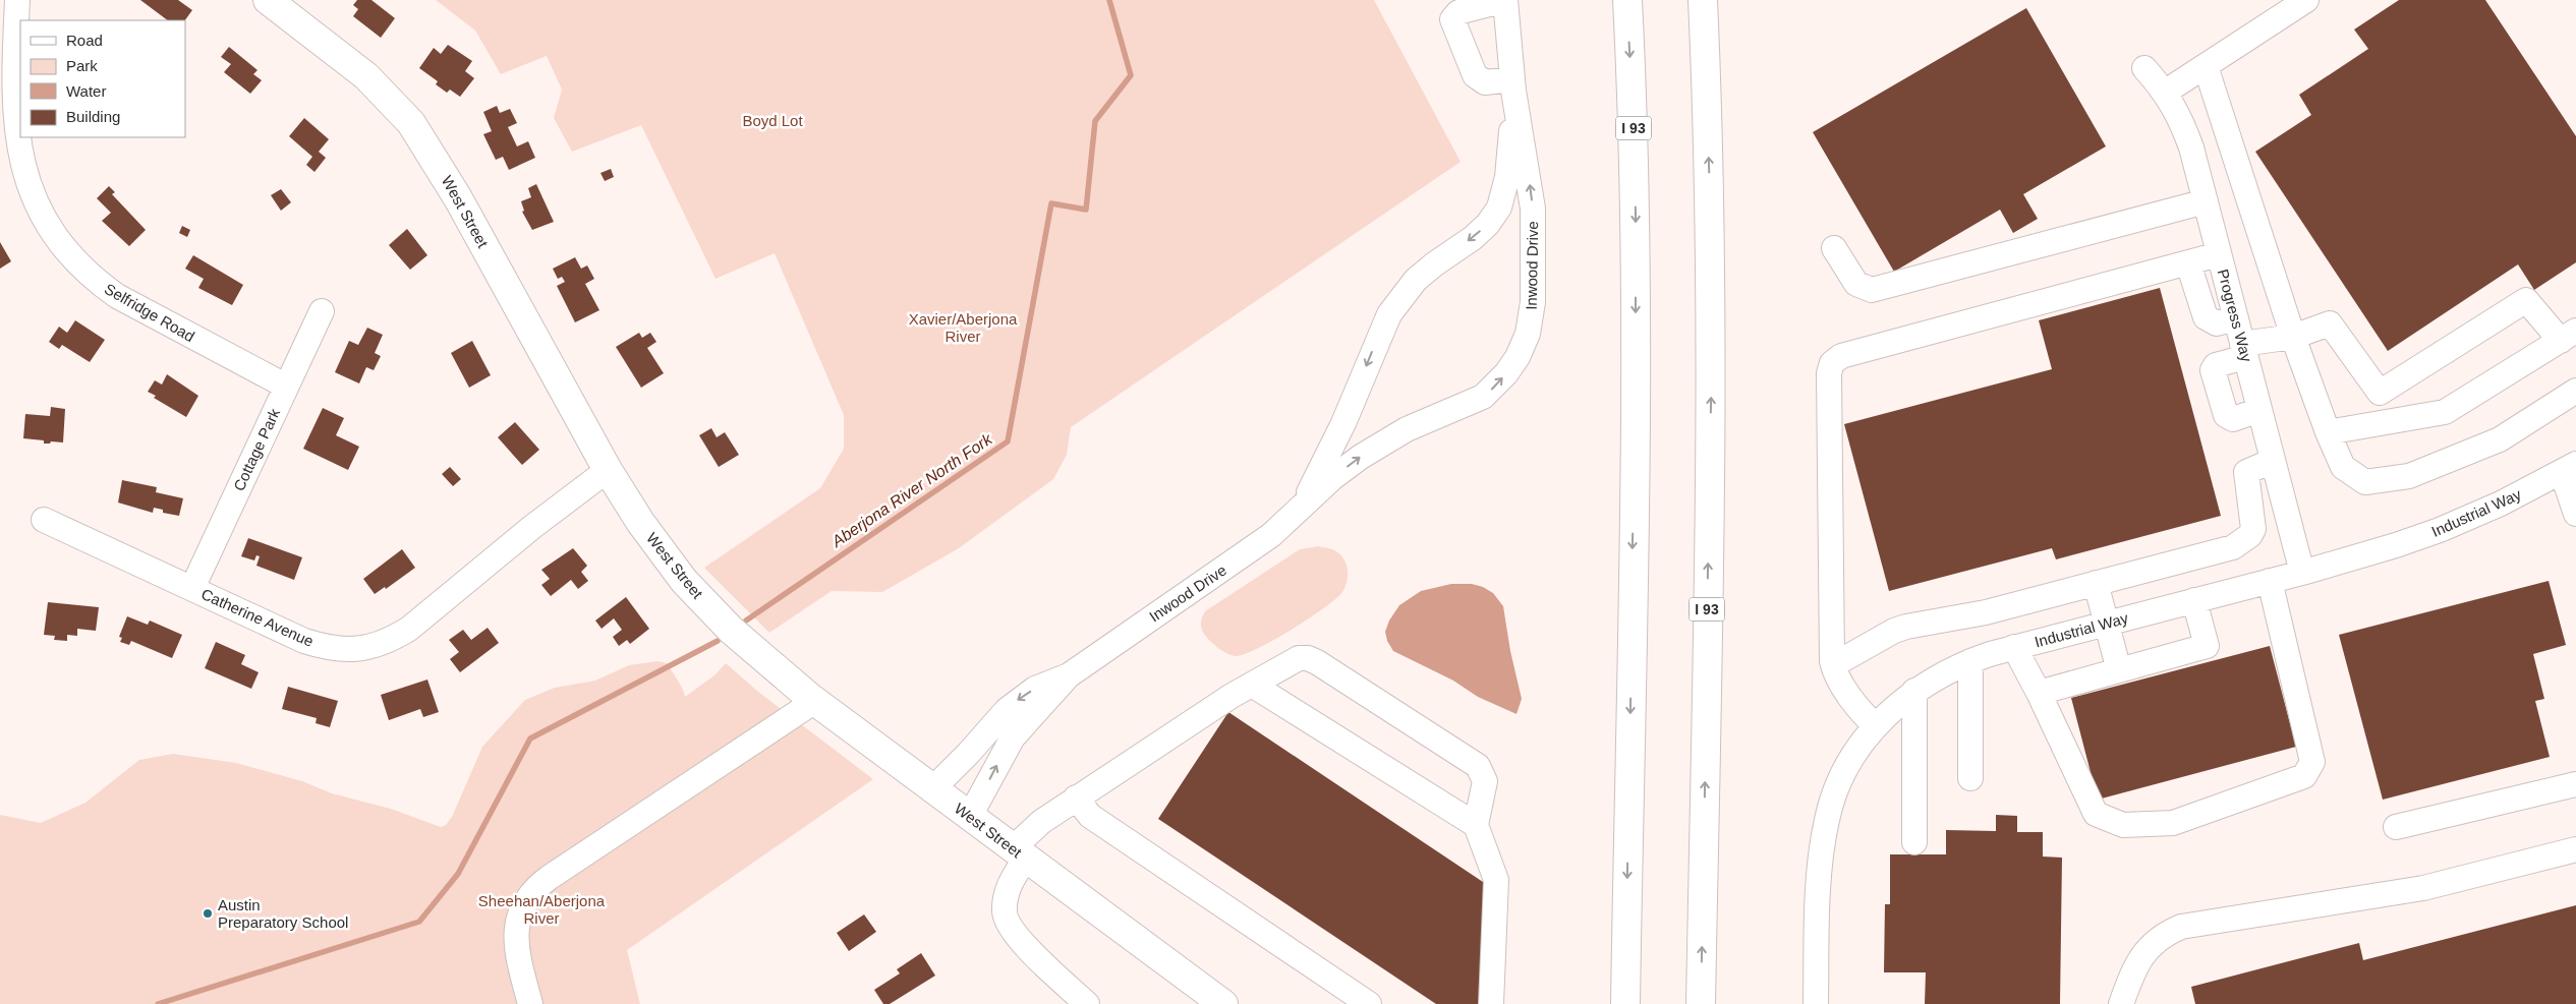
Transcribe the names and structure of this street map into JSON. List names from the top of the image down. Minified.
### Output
{"streets":{"main road":["I 93","West Street"],"street":["Inwood Drive","Selfridge Road","Progress Way","Cottage Park","Industrial Way","Catherine Avenue"]},"crossings":[["West Street","Inwood Drive"],["West Street","Catherine Avenue"],["Selfridge Road","Cottage Park"],["Progress Way","Industrial Way"],["Cottage Park","Catherine Avenue"]],"water":["Aberjona River North Fork"],"parks":["Boyd Lot","Xavier/Aberjona River","Sheehan/Aberjona River"],"places":["Austin Preparatory School"],"legend":["Road","Park","Water","Building"]}
